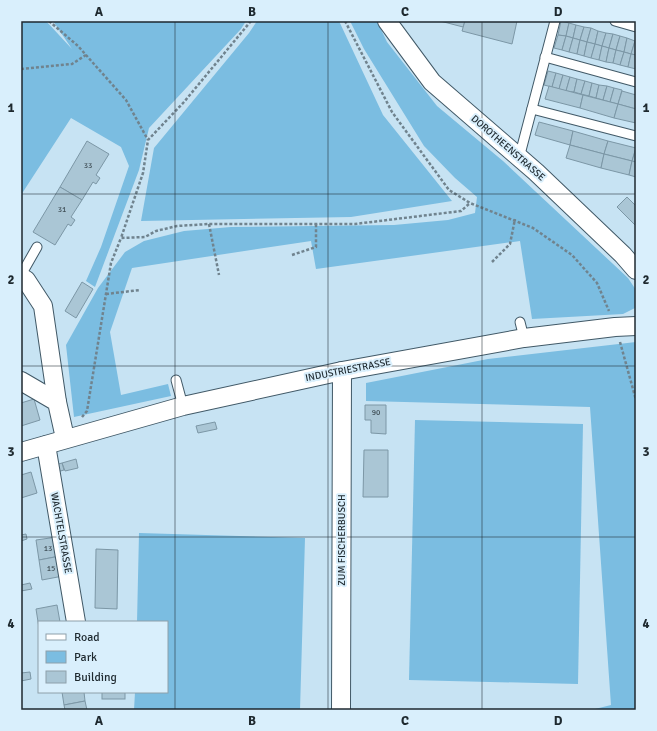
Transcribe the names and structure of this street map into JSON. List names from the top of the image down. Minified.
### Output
{"streets":{"street":["DOROTHEENSTRASSE","INDUSTRIESTRASSE","WACHTELSTRASSE","ZUM FISCHERBUSCH"]},"crossings":[["INDUSTRIESTRASSE","WACHTELSTRASSE"],["INDUSTRIESTRASSE","ZUM FISCHERBUSCH"]],"house_numbers":["33","31","90","13","15"],"legend":["Road","Park","Building"],"grid":{"columns":["A","B","C","D"],"rows":["1","2","3","4"]}}
